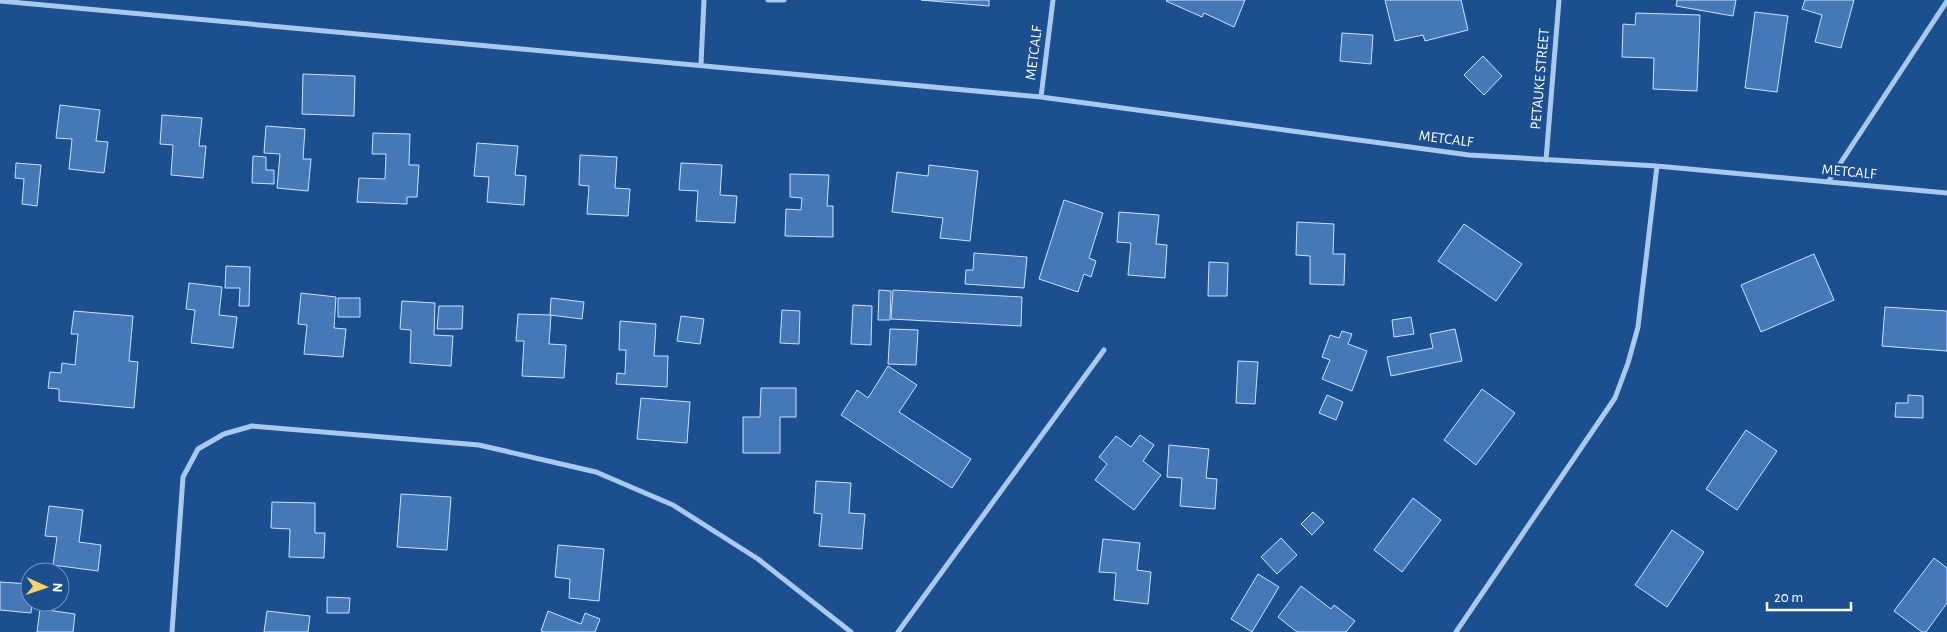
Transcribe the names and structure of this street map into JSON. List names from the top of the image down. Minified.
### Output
{"streets":{"street":["METCALF","PETAUKE STREET"]},"crossings":[["METCALF","PETAUKE STREET"]],"scale_bar":"20 m","north":"right"}
